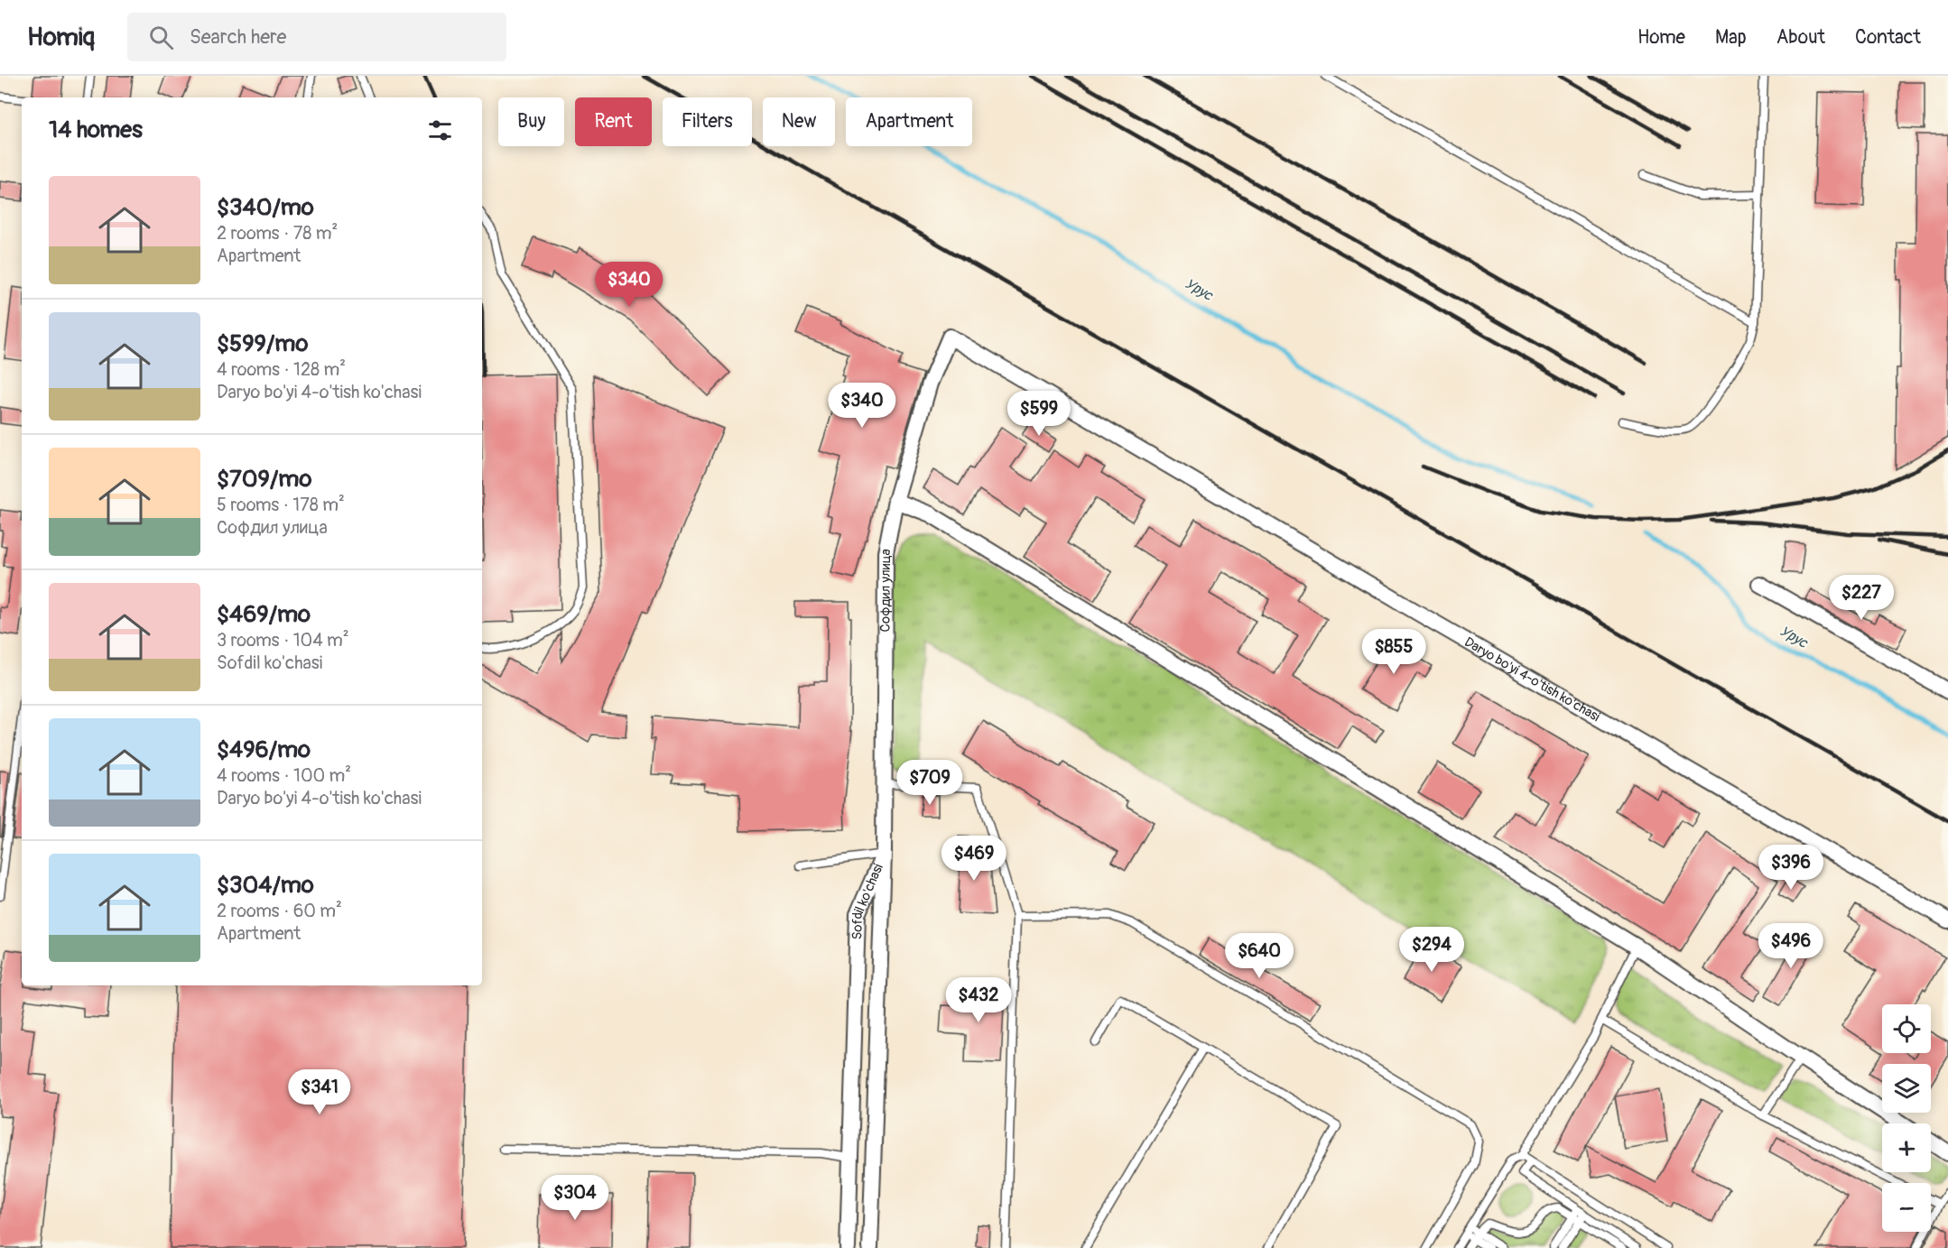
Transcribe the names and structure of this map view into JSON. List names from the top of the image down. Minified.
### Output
{"streets":{"street":["Софдил улица","Daryo bo'yi 4-o'tish ko'chasi","Sofdil ko'chasi"]},"crossings":[["Софдил улица","Daryo bo'yi 4-o'tish ko'chasi"],["Софдил улица","Sofdil ko'chasi"]],"water":["Урус"],"page":{"header":"Homiq","search":"Search here","nav":["Home","Map","About","Contact"],"chip":["Buy","Rent","Filters","New","Apartment"],"heading":"14 homes","list":[{"name":"$340/mo","note":"2 rooms · 78 m² · Apartment"},{"name":"$599/mo","note":"4 rooms · 128 m² · Daryo bo'yi 4-o'tish ko'chasi"},{"name":"$709/mo","note":"5 rooms · 178 m² · Софдил улица"},{"name":"$469/mo","note":"3 rooms · 104 m² · Sofdil ko'chasi"},{"name":"$496/mo","note":"4 rooms · 100 m² · Daryo bo'yi 4-o'tish ko'chasi"},{"name":"$304/mo","note":"2 rooms · 60 m² · Apartment"}],"price":["$340","$340","$599","$227","$855","$709","$469","$396","$496","$294","$640","$432","$341","$304"],"map_buttons":["+","−"]}}
